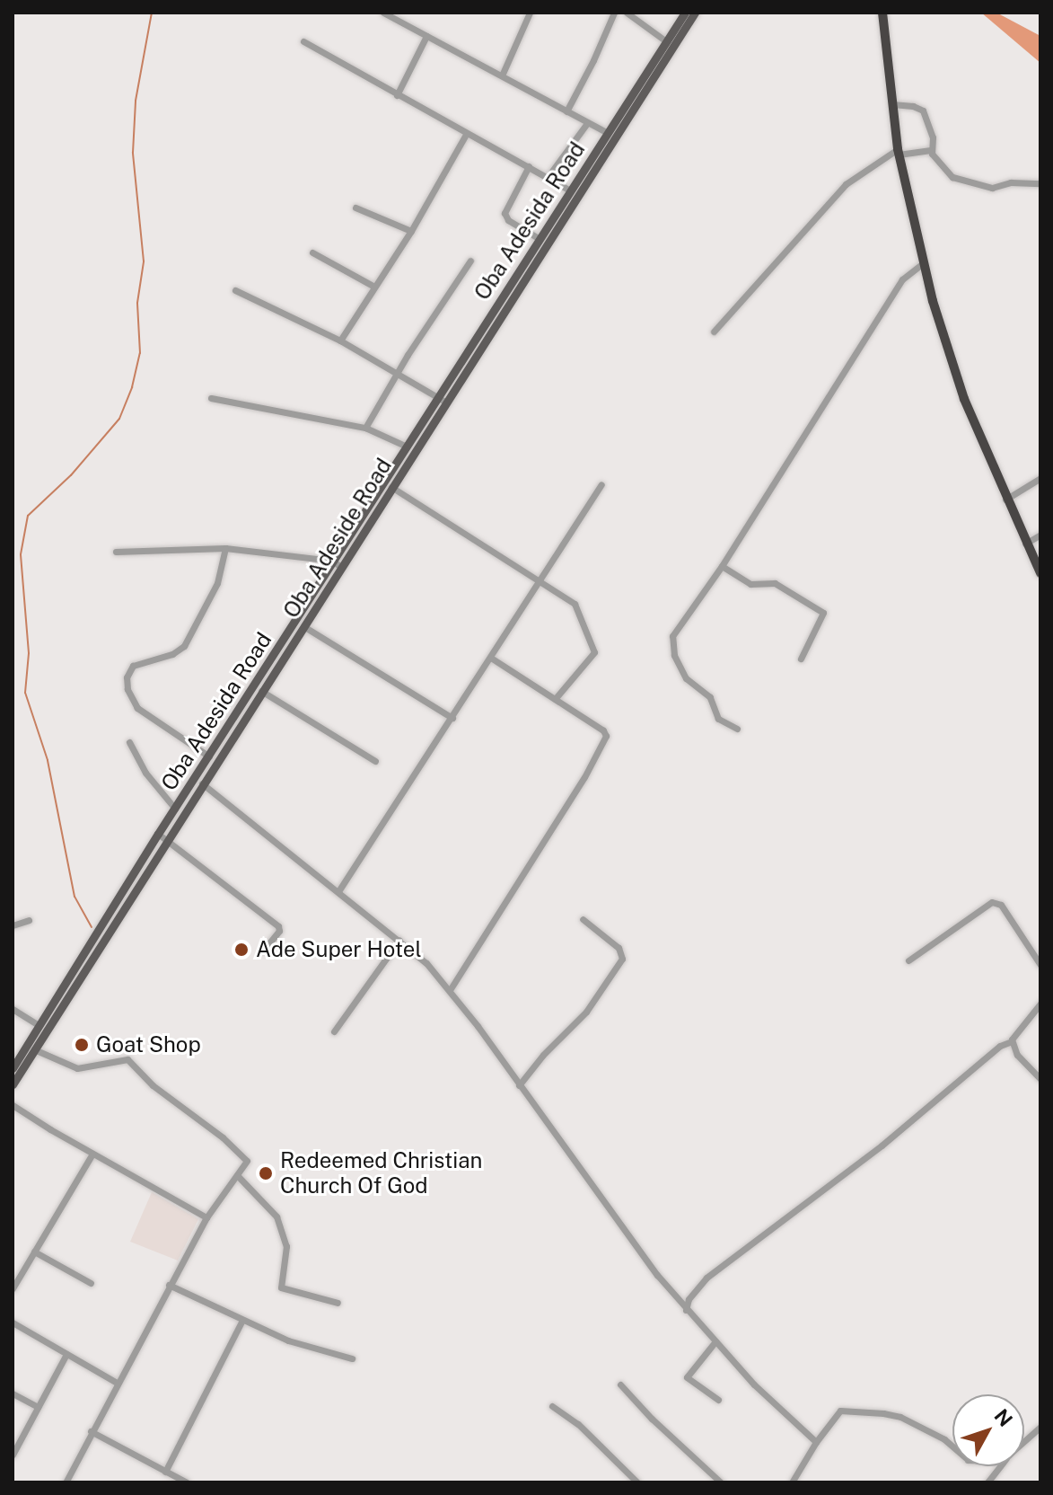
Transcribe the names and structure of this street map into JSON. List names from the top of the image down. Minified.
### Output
{"streets":{"main road":["Oba Adesida Road","Oba Adeside Road"]},"crossings":[["Oba Adesida Road","Oba Adeside Road"]],"places":["Ade Super Hotel","Goat Shop","Redeemed Christian Church Of God"],"north":"top right"}
